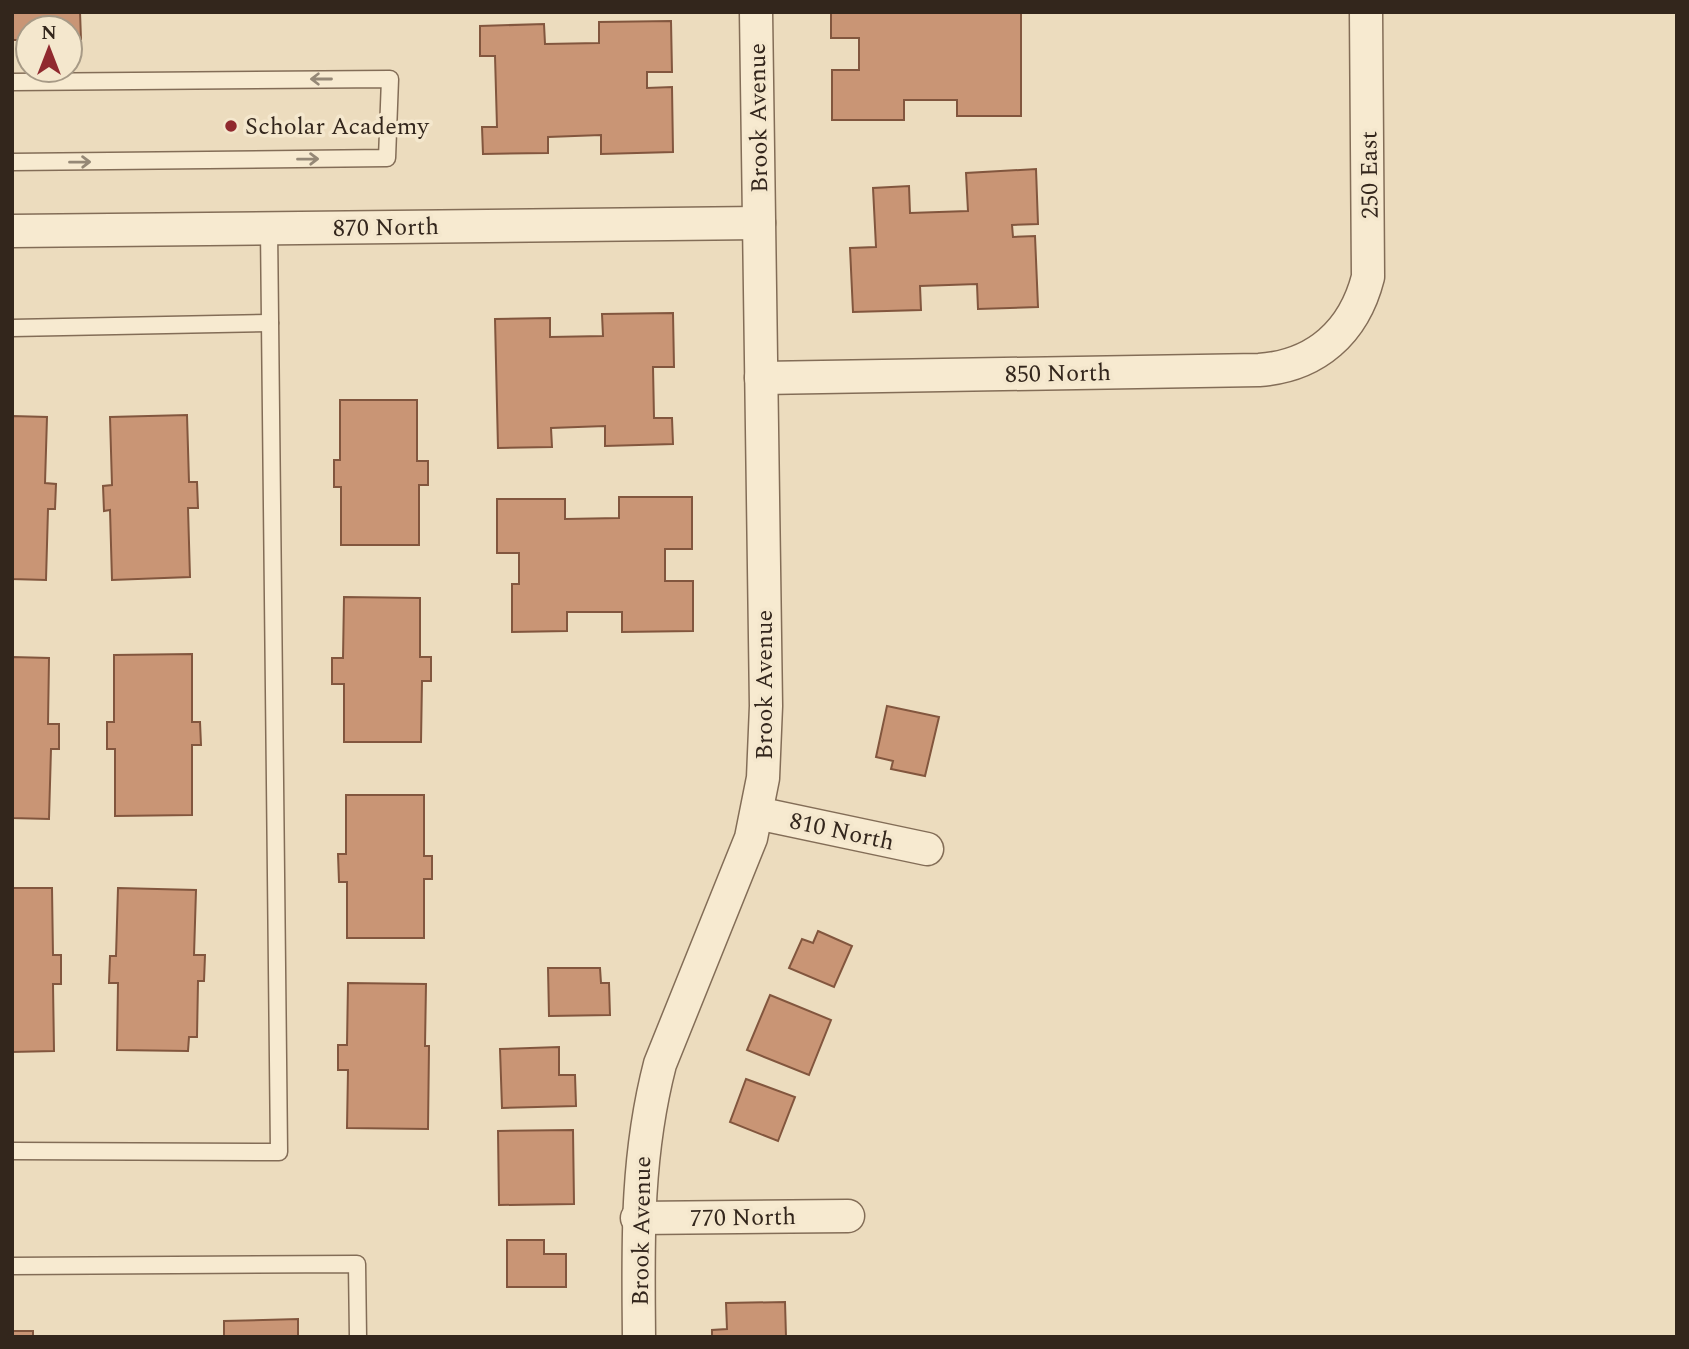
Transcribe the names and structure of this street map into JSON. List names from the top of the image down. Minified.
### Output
{"streets":{"street":["Brook Avenue","250 East","870 North","850 North","810 North","770 North"]},"crossings":[["Brook Avenue","870 North"],["Brook Avenue","850 North"],["Brook Avenue","810 North"],["Brook Avenue","770 North"],["250 East","850 North"]],"places":["Scholar Academy"],"north":"top"}
